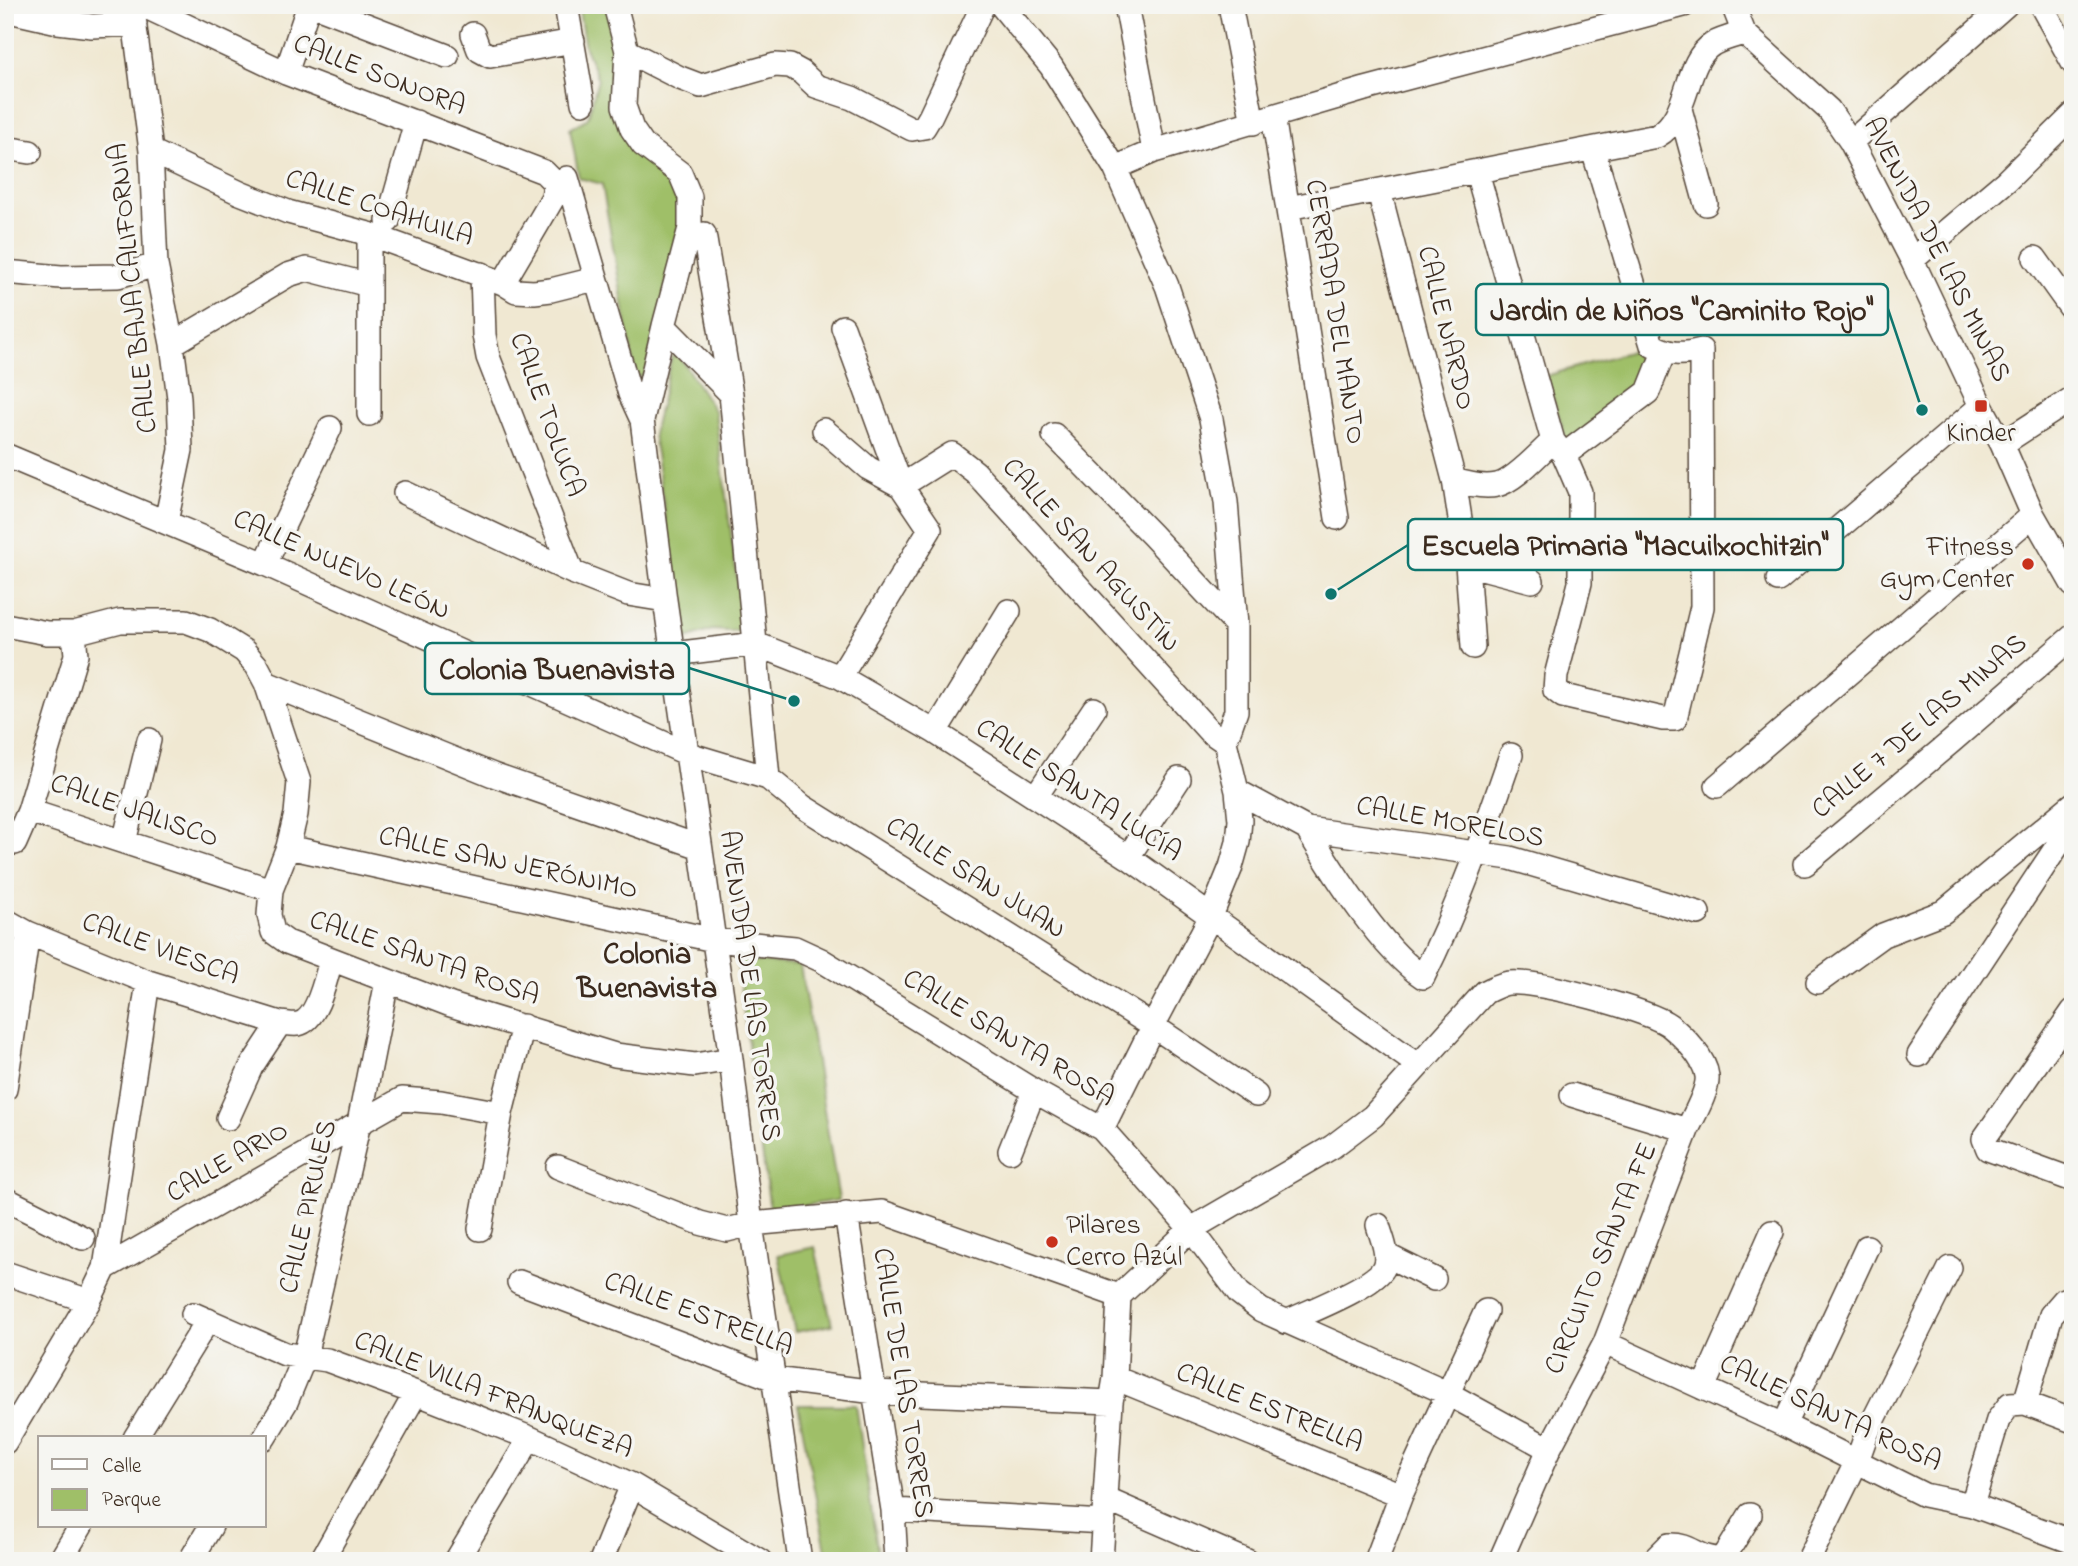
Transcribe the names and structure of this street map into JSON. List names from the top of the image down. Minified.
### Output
{"streets":{"street":["CALLE SONORA","CALLE COAHUILA","AVENIDA DE LAS MINAS","CALLE BAJA CALIFORNIA","CERRADA DEL MANTO","CALLE NARDO","CALLE TOLUCA","CALLE SAN AGUSTÍN","CALLE NUEVO LEÓN","CALLE 7 DE LAS MINAS","CALLE SANTA LUCÍA","CALLE JALISCO","CALLE MORELOS","CALLE SAN JERÓNIMO","CALLE SAN JUAN","CALLE VIESCA","CALLE SANTA ROSA","AVENIDA DE LAS TORRES","CALLE ARIO","CALLE PIRULES","CIRCUITO SANTA FE","CALLE ESTRELLA","CALLE DE LAS TORRES","CALLE VILLA FRANQUEZA"]},"crossings":[["CALLE SONORA","CALLE BAJA CALIFORNIA"],["CALLE SONORA","AVENIDA DE LAS TORRES"],["CALLE COAHUILA","CALLE BAJA CALIFORNIA"],["CALLE COAHUILA","CALLE TOLUCA"],["CALLE COAHUILA","AVENIDA DE LAS TORRES"],["CALLE BAJA CALIFORNIA","CALLE NUEVO LEÓN"],["CALLE NUEVO LEÓN","CALLE SAN JUAN"],["CALLE NUEVO LEÓN","AVENIDA DE LAS TORRES"],["CALLE SANTA LUCÍA","AVENIDA DE LAS TORRES"],["CALLE SANTA LUCÍA","CIRCUITO SANTA FE"],["CALLE JALISCO","CALLE SANTA ROSA"],["CALLE SAN JERÓNIMO","CALLE SANTA ROSA"],["CALLE SAN JERÓNIMO","AVENIDA DE LAS TORRES"],["CALLE SANTA ROSA","AVENIDA DE LAS TORRES"],["CALLE SANTA ROSA","CALLE PIRULES"],["CALLE SANTA ROSA","CIRCUITO SANTA FE"],["AVENIDA DE LAS TORRES","CALLE ESTRELLA"],["CALLE ARIO","CALLE PIRULES"],["CALLE PIRULES","CALLE VILLA FRANQUEZA"],["CALLE ESTRELLA","CALLE DE LAS TORRES"]],"districts":["Colonia Buenavista"],"places":{"transit":["Kinder"],"other":["Jardin de Niños \"Caminito Rojo\"","Fitness Gym Center","Escuela Primaria \"Macuilxochitzin\"","Colonia Buenavista","Pilares Cerro Azúl"]},"legend":["Calle","Parque"]}
